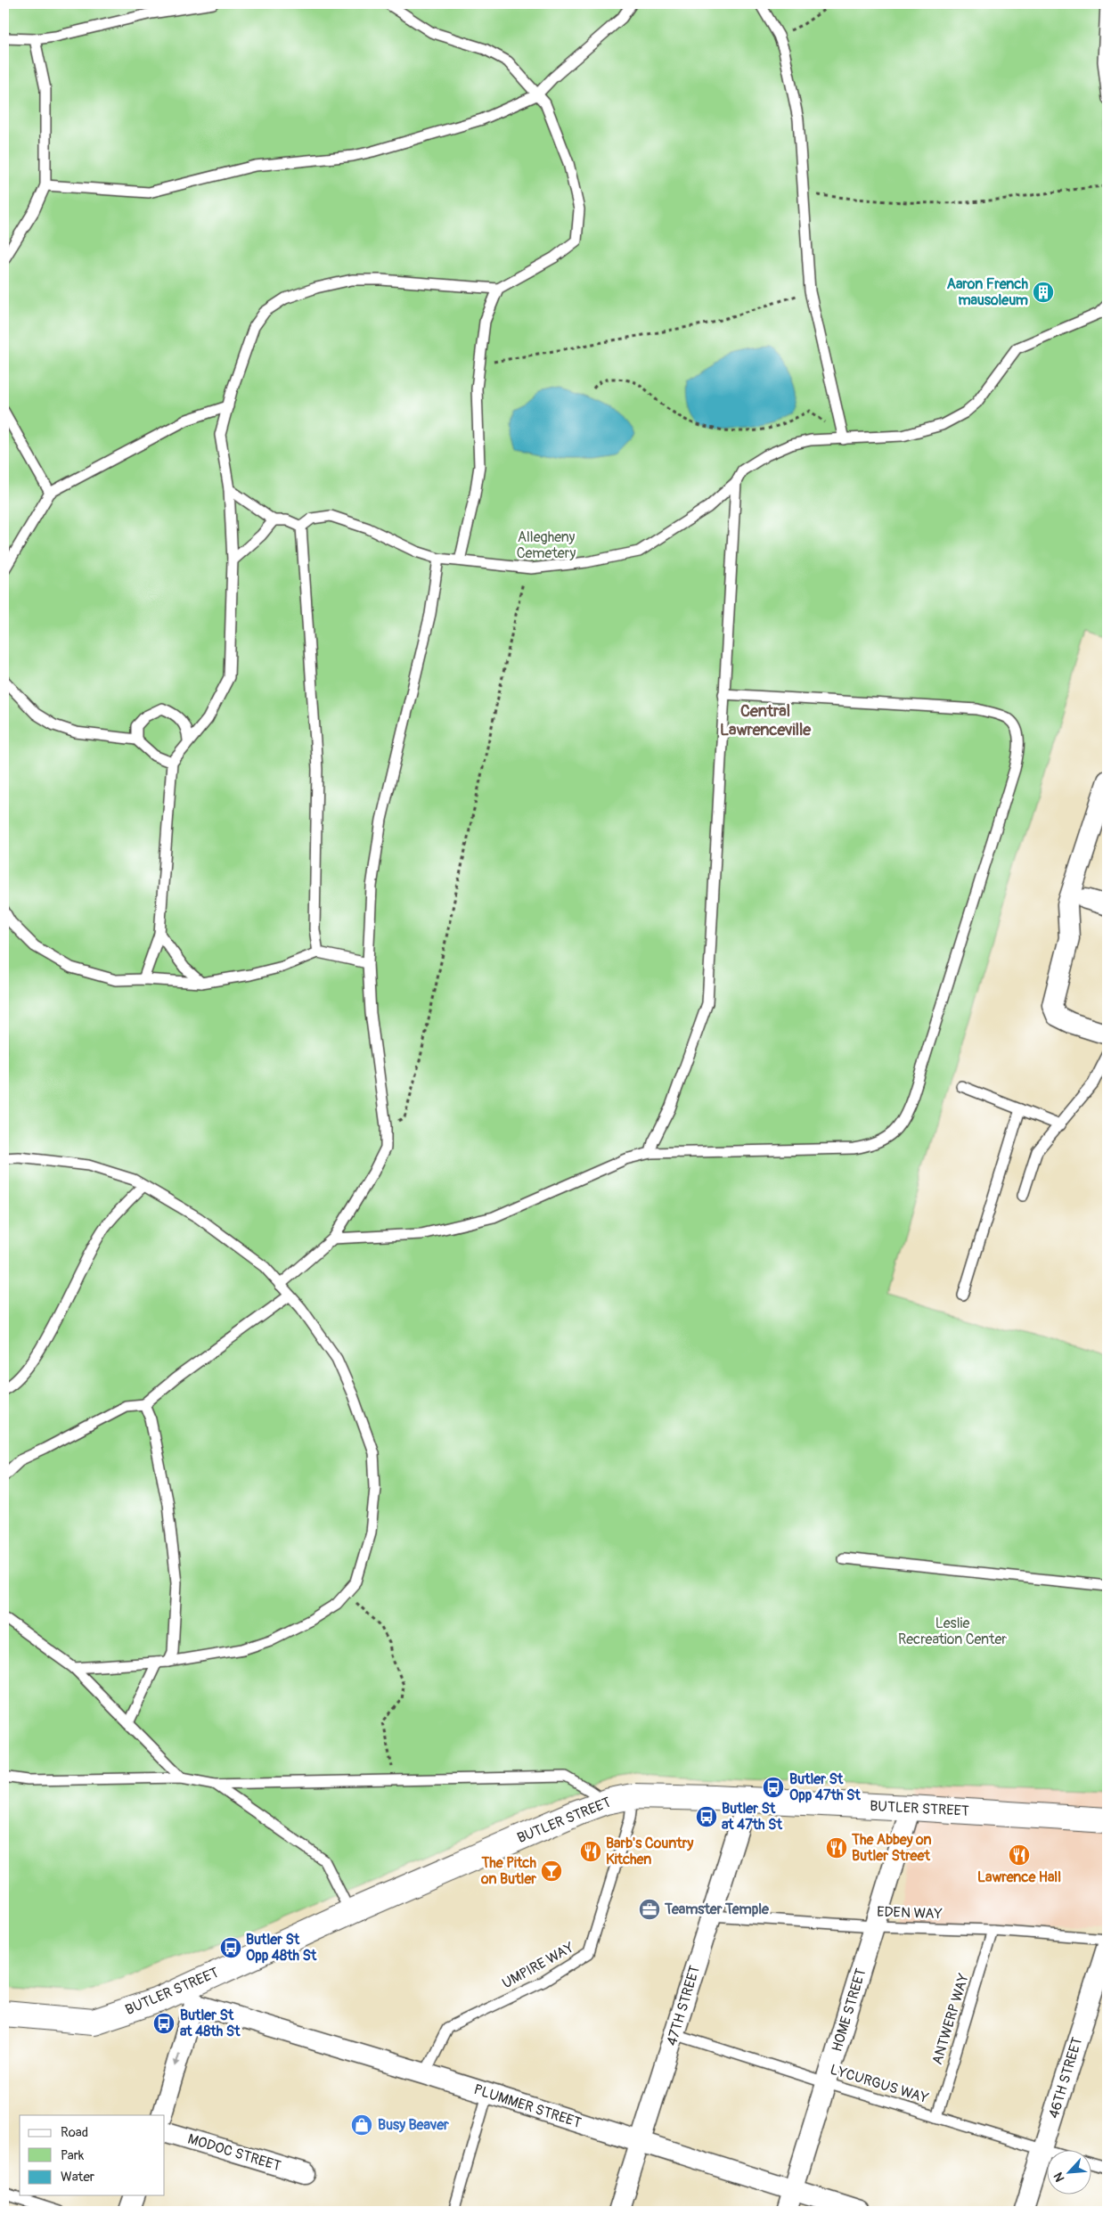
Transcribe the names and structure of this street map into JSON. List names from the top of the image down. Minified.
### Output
{"streets":{"main road":["BUTLER STREET"],"street":["47TH STREET","HOME STREET","46TH STREET","PLUMMER STREET","MODOC STREET"],"lane":["EDEN WAY","UMPIRE WAY","ANTWERP WAY","LYCURGUS WAY"]},"crossings":[["BUTLER STREET","UMPIRE WAY"],["BUTLER STREET","47TH STREET"],["BUTLER STREET","HOME STREET"],["BUTLER STREET","PLUMMER STREET"],["EDEN WAY","47TH STREET"],["EDEN WAY","HOME STREET"],["EDEN WAY","ANTWERP WAY"],["UMPIRE WAY","PLUMMER STREET"],["47TH STREET","LYCURGUS WAY"],["47TH STREET","PLUMMER STREET"],["HOME STREET","LYCURGUS WAY"],["HOME STREET","PLUMMER STREET"],["ANTWERP WAY","LYCURGUS WAY"],["46TH STREET","LYCURGUS WAY"]],"districts":["Central Lawrenceville"],"parks":["Allegheny Cemetery","Leslie Recreation Center"],"places":{"building":["Aaron French mausoleum"],"bus stop":["Butler St Opp 47th St","Butler St at 47th St","Butler St Opp 48th St","Butler St at 48th St"],"restaurant":["The Abbey on Butler Street","Barb's Country Kitchen","Lawrence Hall"],"bar":["The Pitch on Butler"],"office":["Teamster Temple"],"shop":["Busy Beaver"]},"legend":["Road","Park","Water"],"north":"bottom left"}
